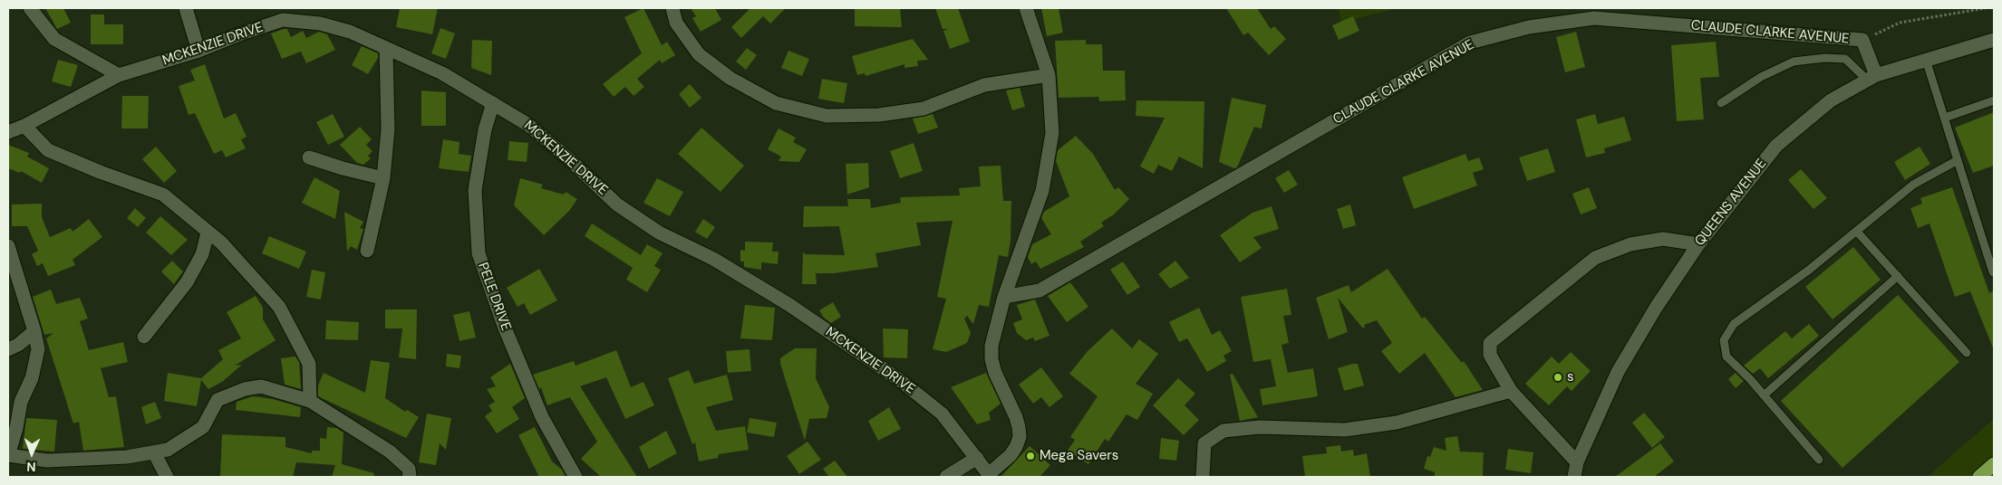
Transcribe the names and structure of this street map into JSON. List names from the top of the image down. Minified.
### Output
{"streets":{"street":["CLAUDE CLARKE AVENUE","MCKENZIE DRIVE","QUEENS AVENUE","PELE DRIVE"]},"crossings":[["CLAUDE CLARKE AVENUE","QUEENS AVENUE"],["MCKENZIE DRIVE","PELE DRIVE"]],"places":["s","Mega Savers"],"north":"bottom"}
